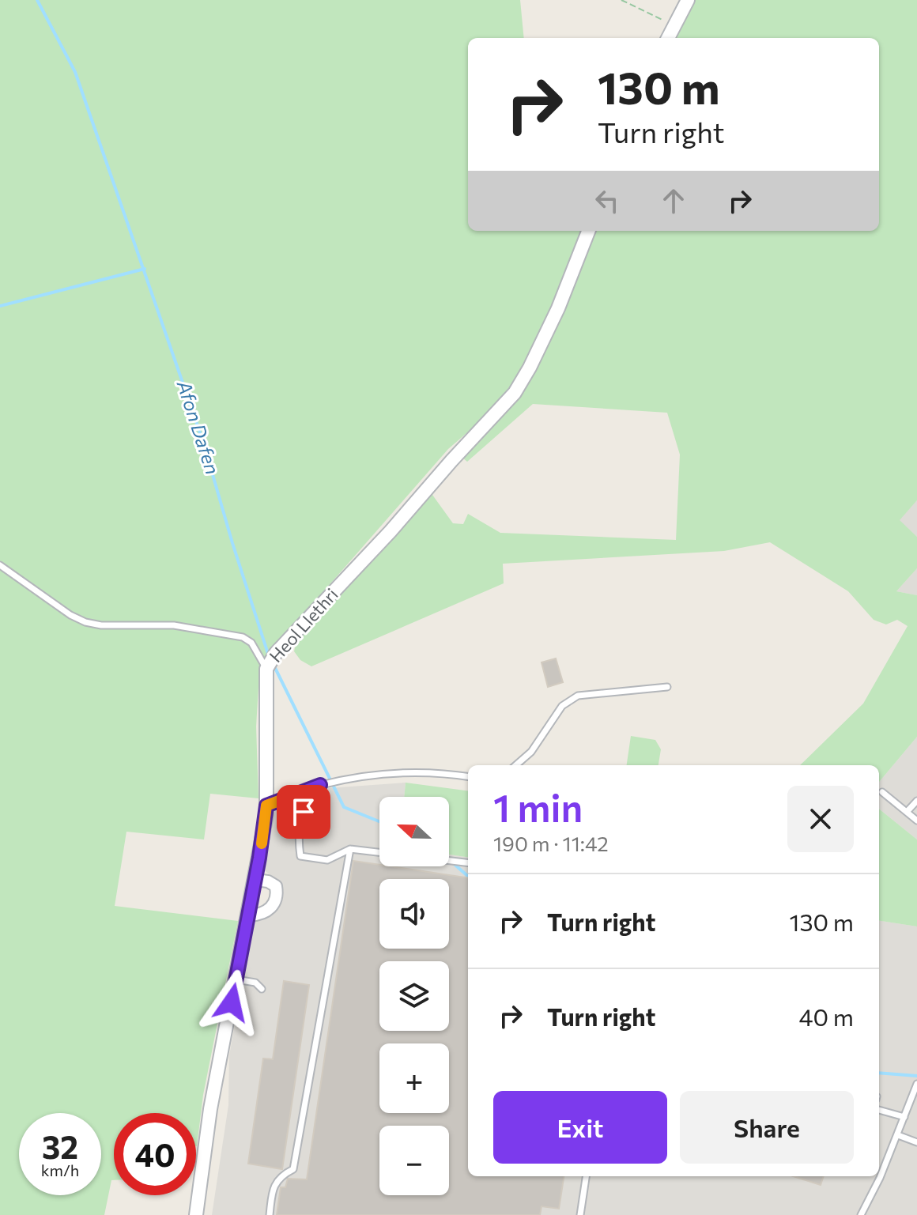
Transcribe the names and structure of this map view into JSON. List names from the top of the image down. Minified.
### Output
{"streets":{"street":["Heol Llethri"]},"water":["Afon Dafen"],"north":"left","page":{"turn":["130 m","Turn right"],"heading":["1 min","190 m · 11:42"],"map_buttons":["+","−"],"list":[{"name":"Turn right","value":"130 m"},{"name":"Turn right","value":"40 m"}],"buttons":["Exit","Share"],"speed":"32 km/h","limit":"40"}}
